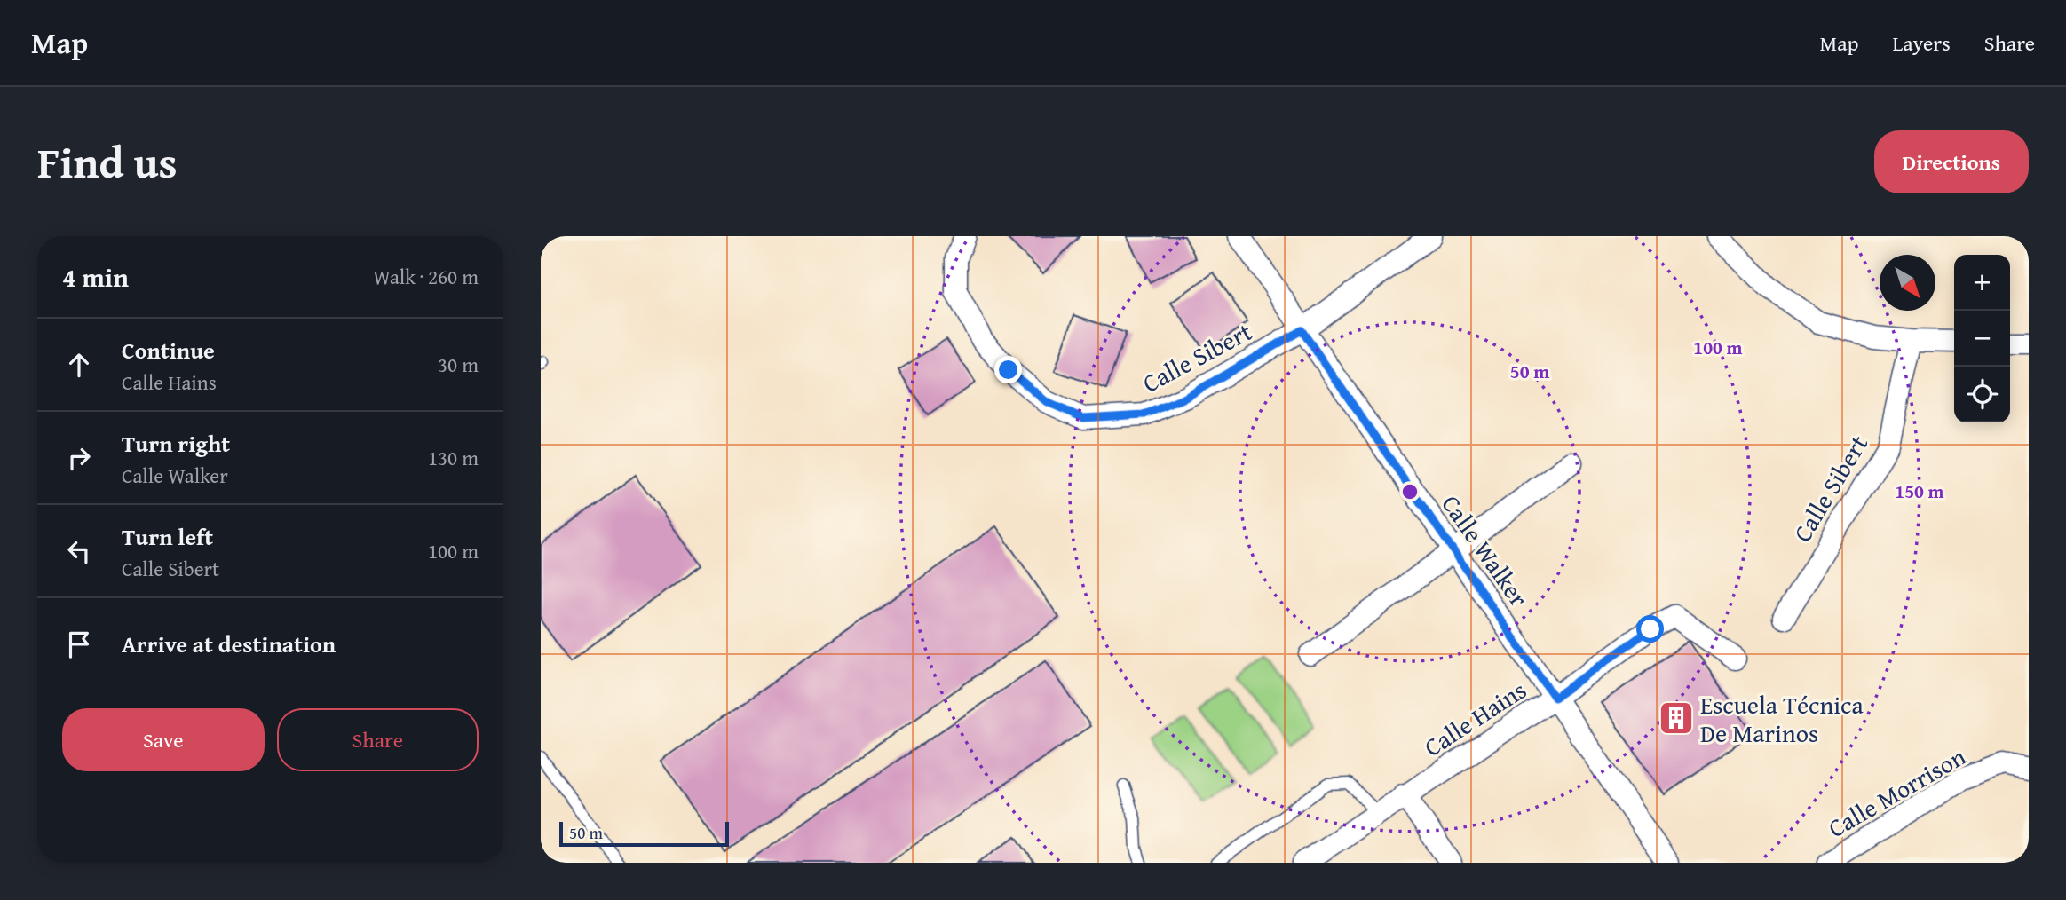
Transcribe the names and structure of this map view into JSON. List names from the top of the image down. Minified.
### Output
{"streets":{"street":["Calle Sibert","Calle Walker","Calle Hains","Calle Morrison"]},"crossings":[["Calle Sibert","Calle Walker"],["Calle Walker","Calle Hains"]],"places":{"building":["Escuela Técnica De Marinos"]},"scale_bar":"50 m","north":"bottom right","page":{"header":"Map","nav":["Map","Layers","Share"],"title":"Find us","buttons":["Directions",["Save","Share"]],"heading":["4 min","Walk · 260 m"],"map_buttons":["+","−"],"list":[["Continue","Calle Hains","30 m"],["Turn right","Calle Walker","130 m"],["Turn left","Calle Sibert","100 m"],"Arrive at destination"],"scale":"50 m"},"rings":["100 m","50 m","150 m"]}
